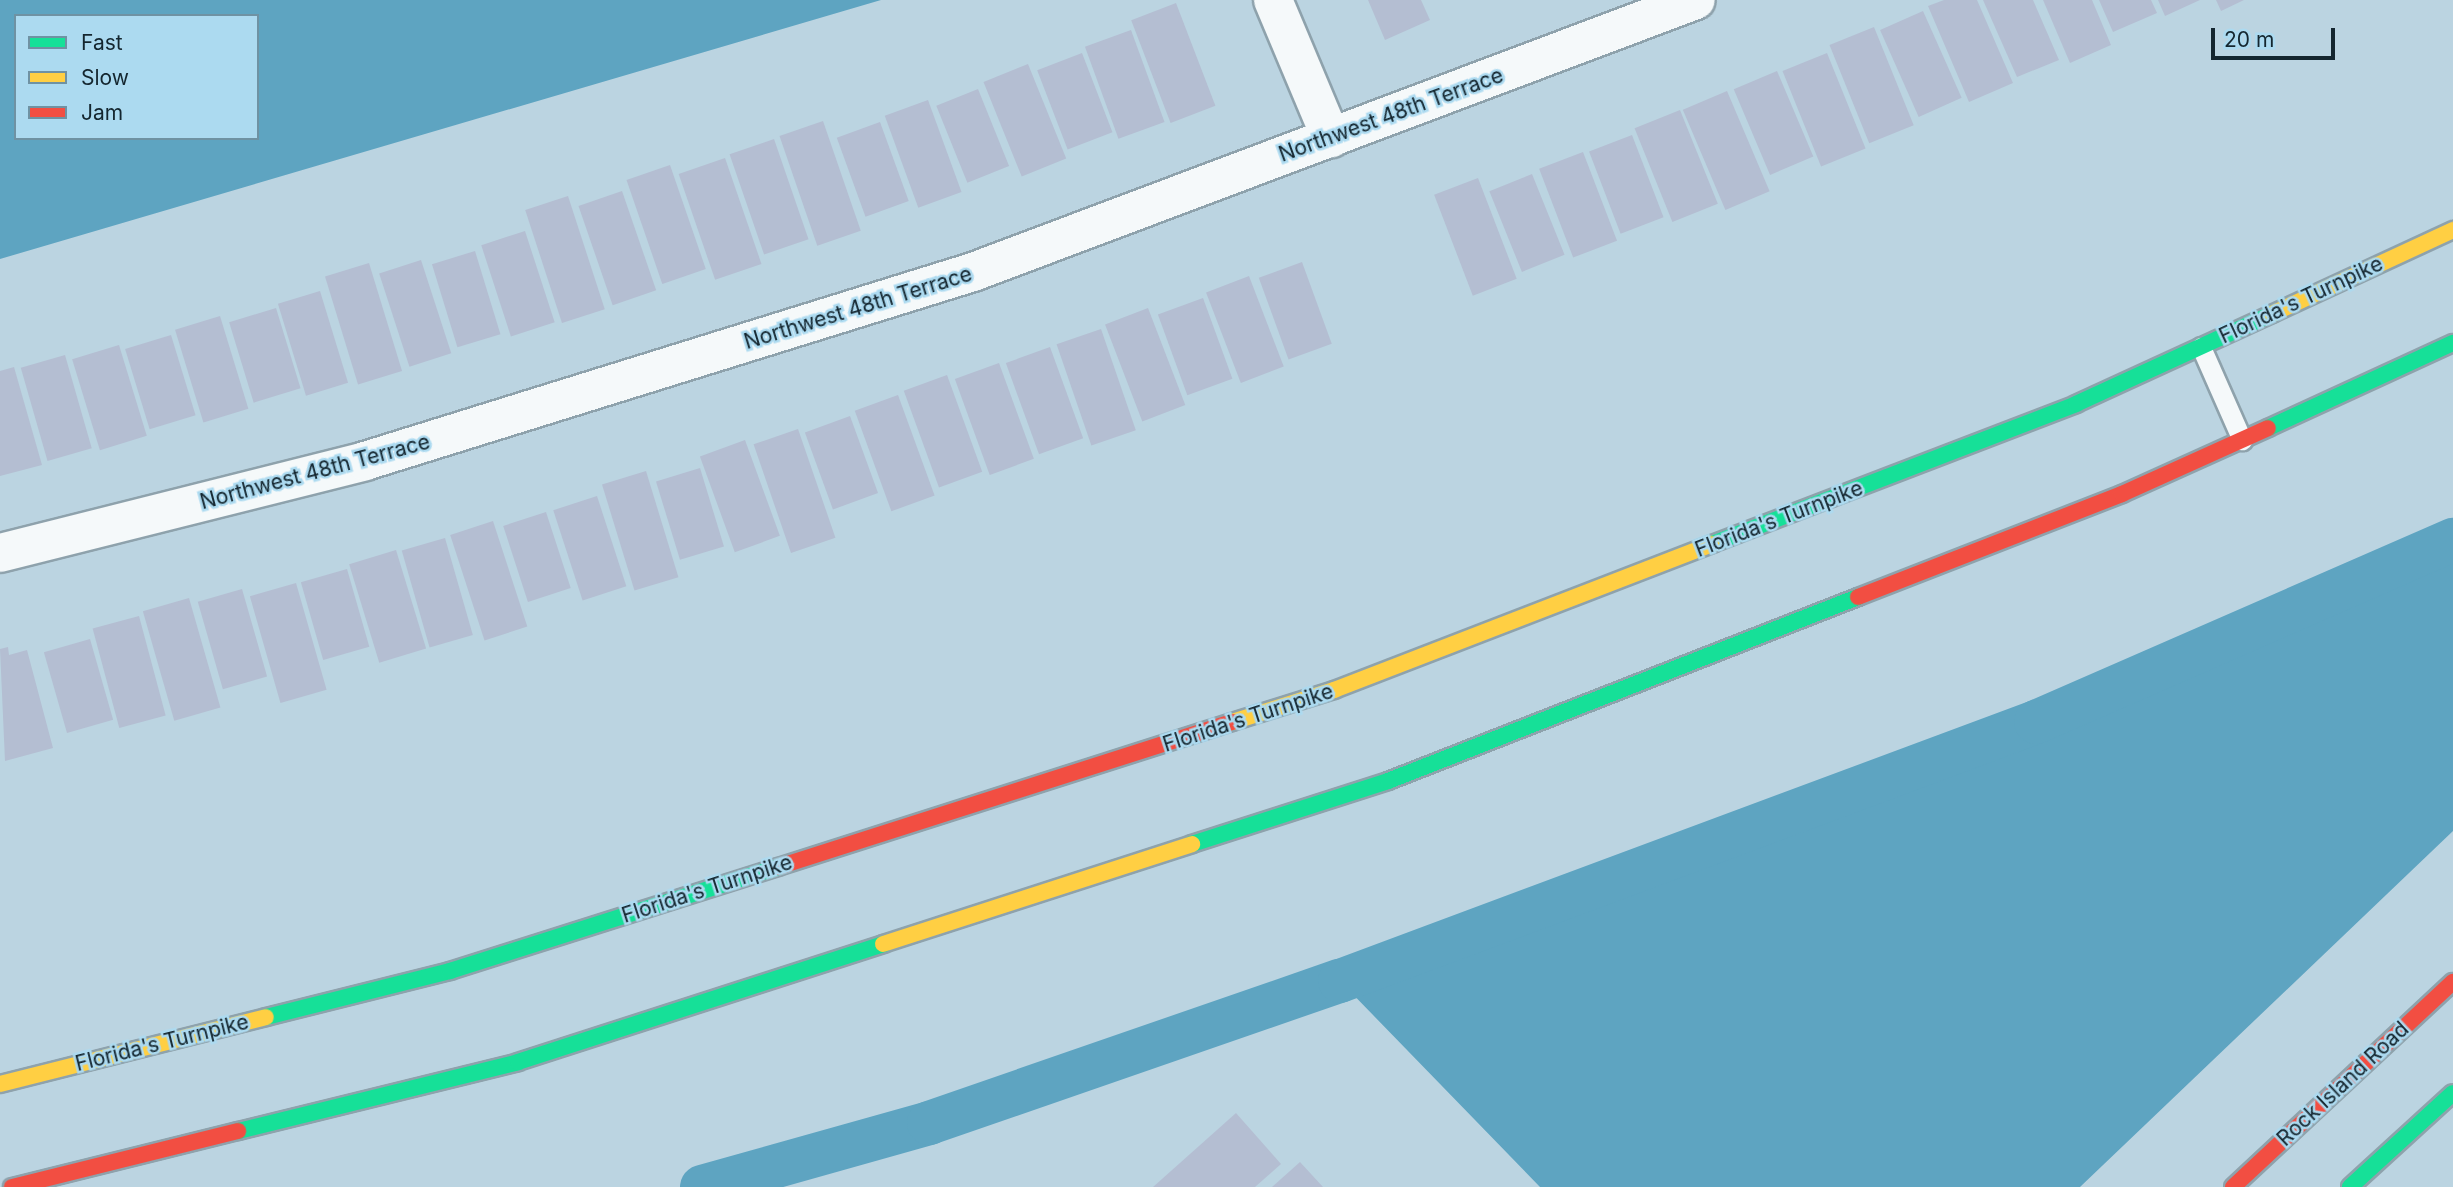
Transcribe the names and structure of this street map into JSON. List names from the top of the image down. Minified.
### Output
{"streets":{"main road":["Florida's Turnpike","Rock Island Road"],"street":["Northwest 48th Terrace"]},"legend":["Fast","Slow","Jam"],"scale_bar":"20 m"}
